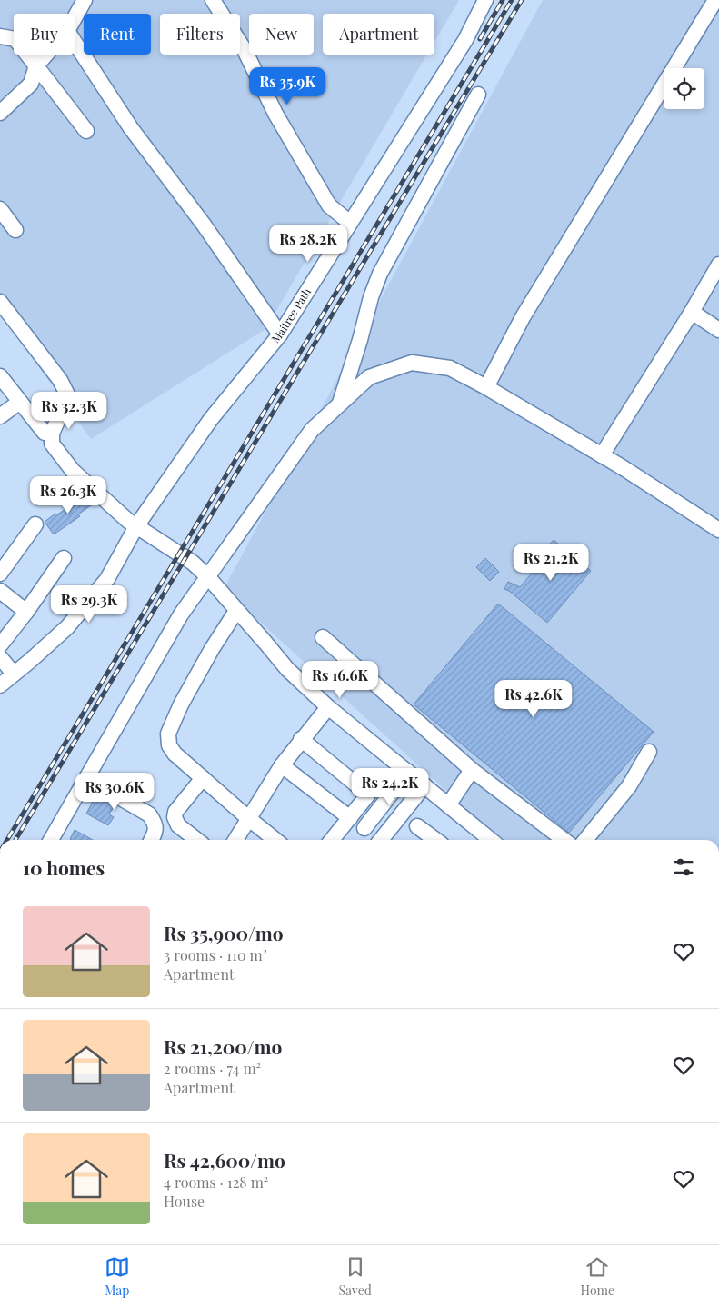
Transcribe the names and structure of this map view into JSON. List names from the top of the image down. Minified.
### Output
{"streets":{"street":["Maitree Path"]},"page":{"chip":["Buy","Rent","Filters","New","Apartment"],"price":["Rs 35.9K","Rs 28.2K","Rs 32.3K","Rs 26.3K","Rs 21.2K","Rs 29.3K","Rs 16.6K","Rs 42.6K","Rs 24.2K","Rs 30.6K"],"heading":"10 homes","list":[{"name":"Rs 35,900/mo","note":"3 rooms · 110 m² · Apartment"},{"name":"Rs 21,200/mo","note":"2 rooms · 74 m² · Apartment"},{"name":"Rs 42,600/mo","note":"4 rooms · 128 m² · House"}],"tabs":["Map","Saved","Home"]}}
